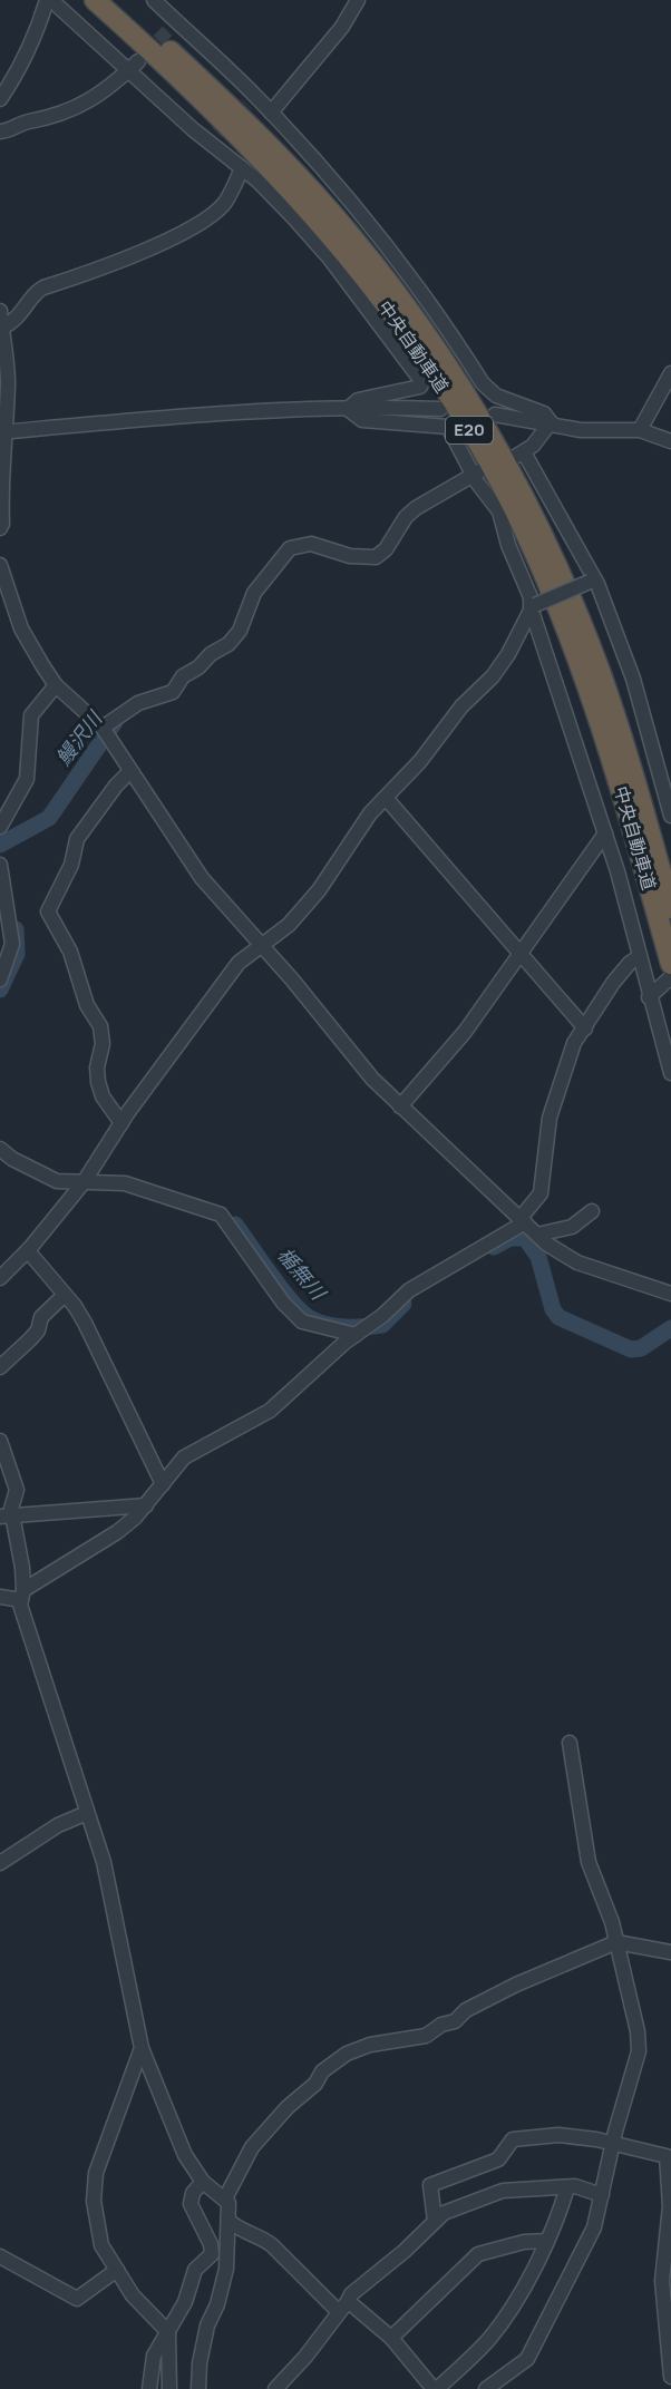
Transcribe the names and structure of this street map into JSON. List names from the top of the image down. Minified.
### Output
{"streets":{"highway":["中央自動車道","E20"]},"water":["鰻沢川","楯無川"]}
